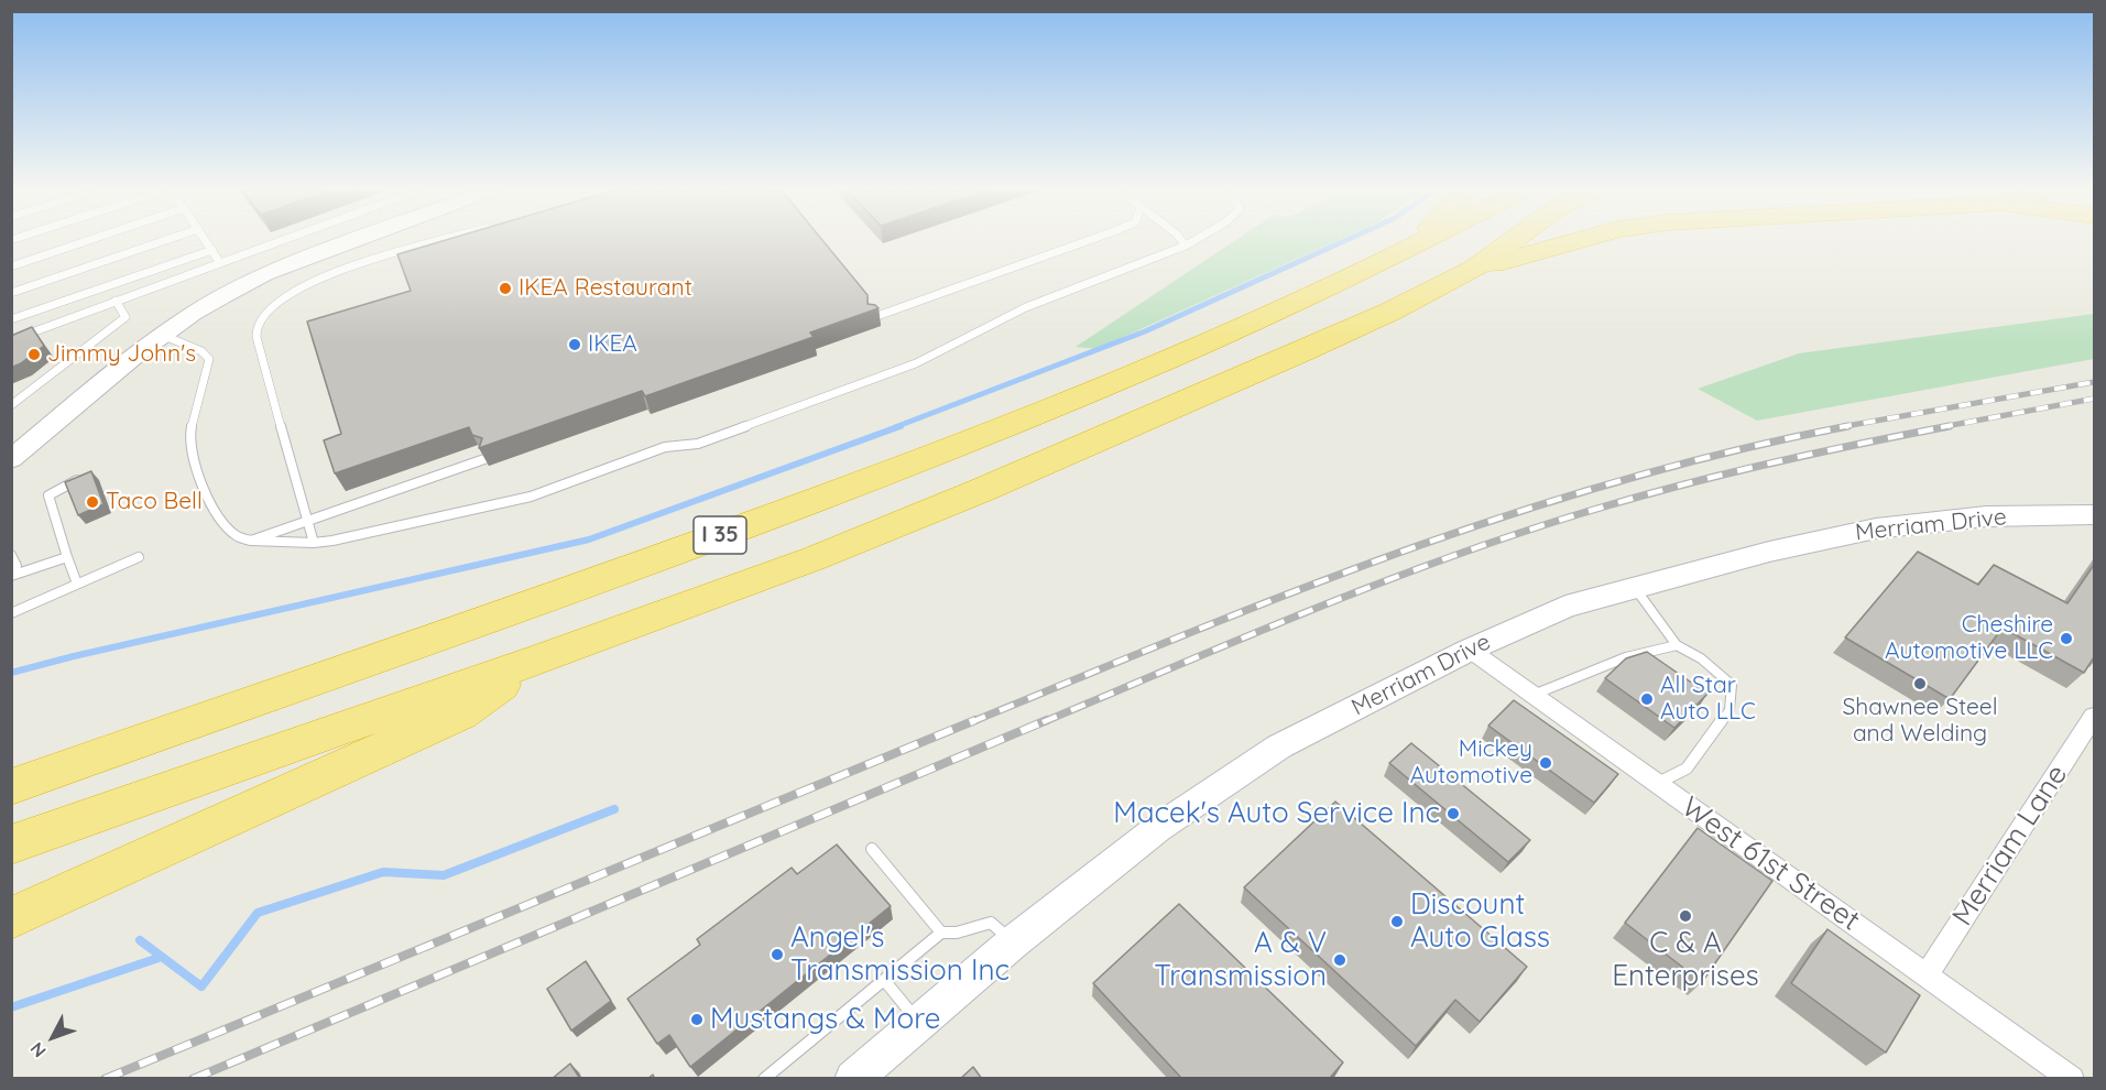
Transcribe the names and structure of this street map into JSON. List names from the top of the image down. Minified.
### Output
{"streets":{"highway":["I 35"],"main road":["Merriam Drive"],"street":["Merriam Lane","West 61st Street"]},"crossings":[["Merriam Drive","West 61st Street"],["Merriam Lane","West 61st Street"]],"places":["IKEA Restaurant","IKEA","Jimmy John's","Taco Bell","Cheshire Automotive LLC","Shawnee Steel and Welding","All Star Auto LLC","Mickey Automotive","Macek's Auto Service Inc","C & A Enterprises","Discount Auto Glass","Angel's Transmission Inc","A & V Transmission","Mustangs & More"],"north":"bottom left"}
